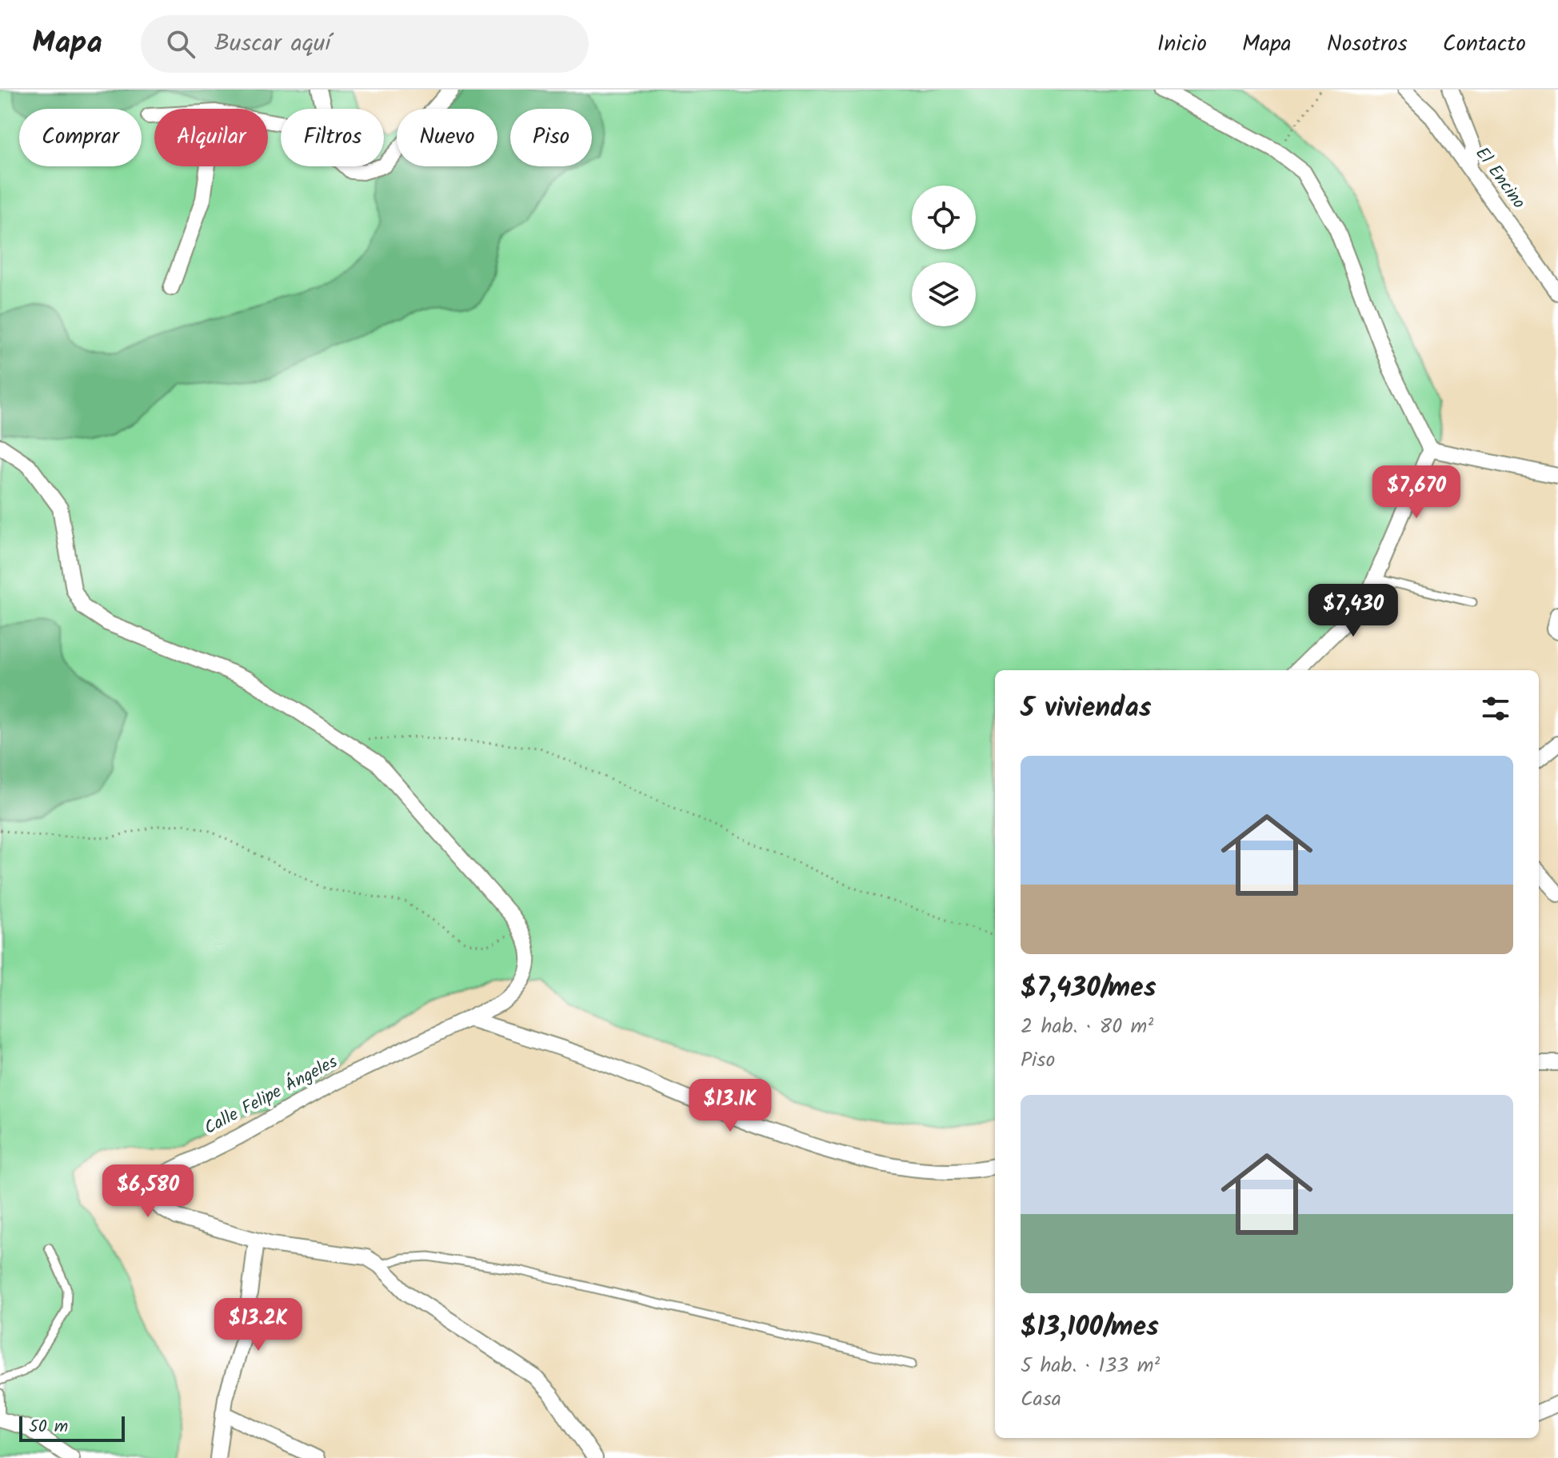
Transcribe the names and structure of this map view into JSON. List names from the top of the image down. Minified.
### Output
{"streets":{"street":["El Encino","Calle Felipe Ángeles"]},"scale_bar":"50 m","page":{"header":"Mapa","search":"Buscar aquí","nav":["Inicio","Mapa","Nosotros","Contacto"],"chip":["Comprar","Alquilar","Filtros","Nuevo","Piso"],"price":["$7,670","$7,430","$13.1K","$6,580","$13.2K"],"heading":"5 viviendas","list":[{"name":"$7,430/mes","note":"2 hab. · 80 m² · Piso"},{"name":"$13,100/mes","note":"5 hab. · 133 m² · Casa"}],"scale":"50 m"}}
